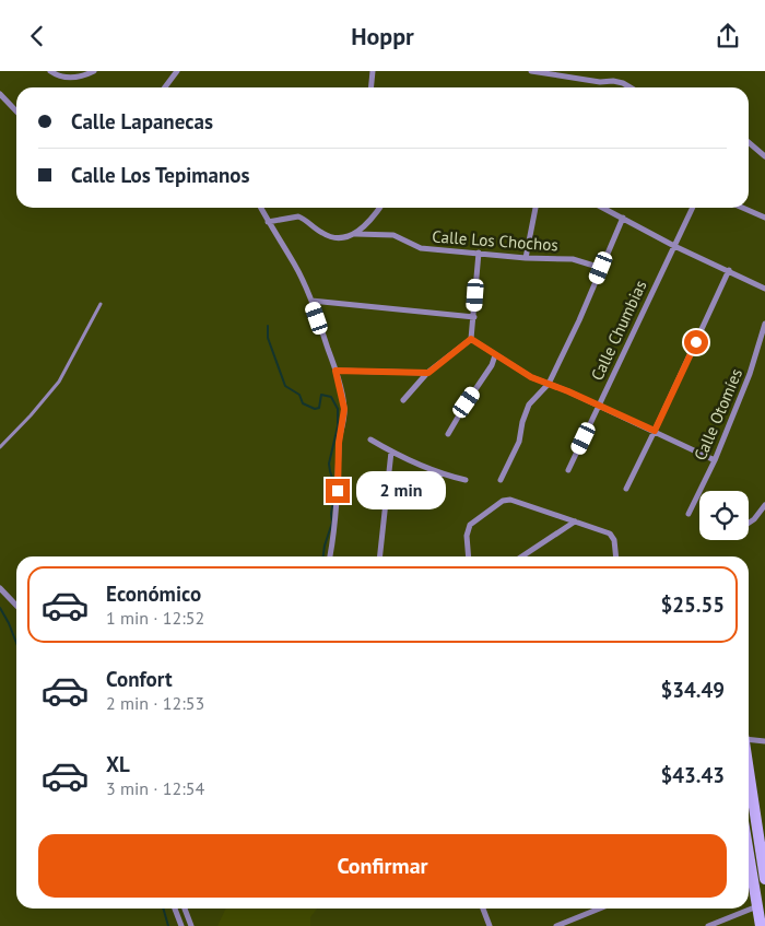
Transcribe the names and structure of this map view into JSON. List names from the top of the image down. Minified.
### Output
{"streets":{"street":["Calle Los Chochos","Calle Chumbias","Calle Otomíes"]},"page":{"header":"Hoppr","banner":["Calle Lapanecas","Calle Los Tepimanos"],"bubble":"2 min","list":[{"name":"Económico","note":"1 min · 12:52","value":"$25.55"},{"name":"Confort","note":"2 min · 12:53","value":"$34.49"},{"name":"XL","note":"3 min · 12:54","value":"$43.43"}],"buttons":"Confirmar"}}
